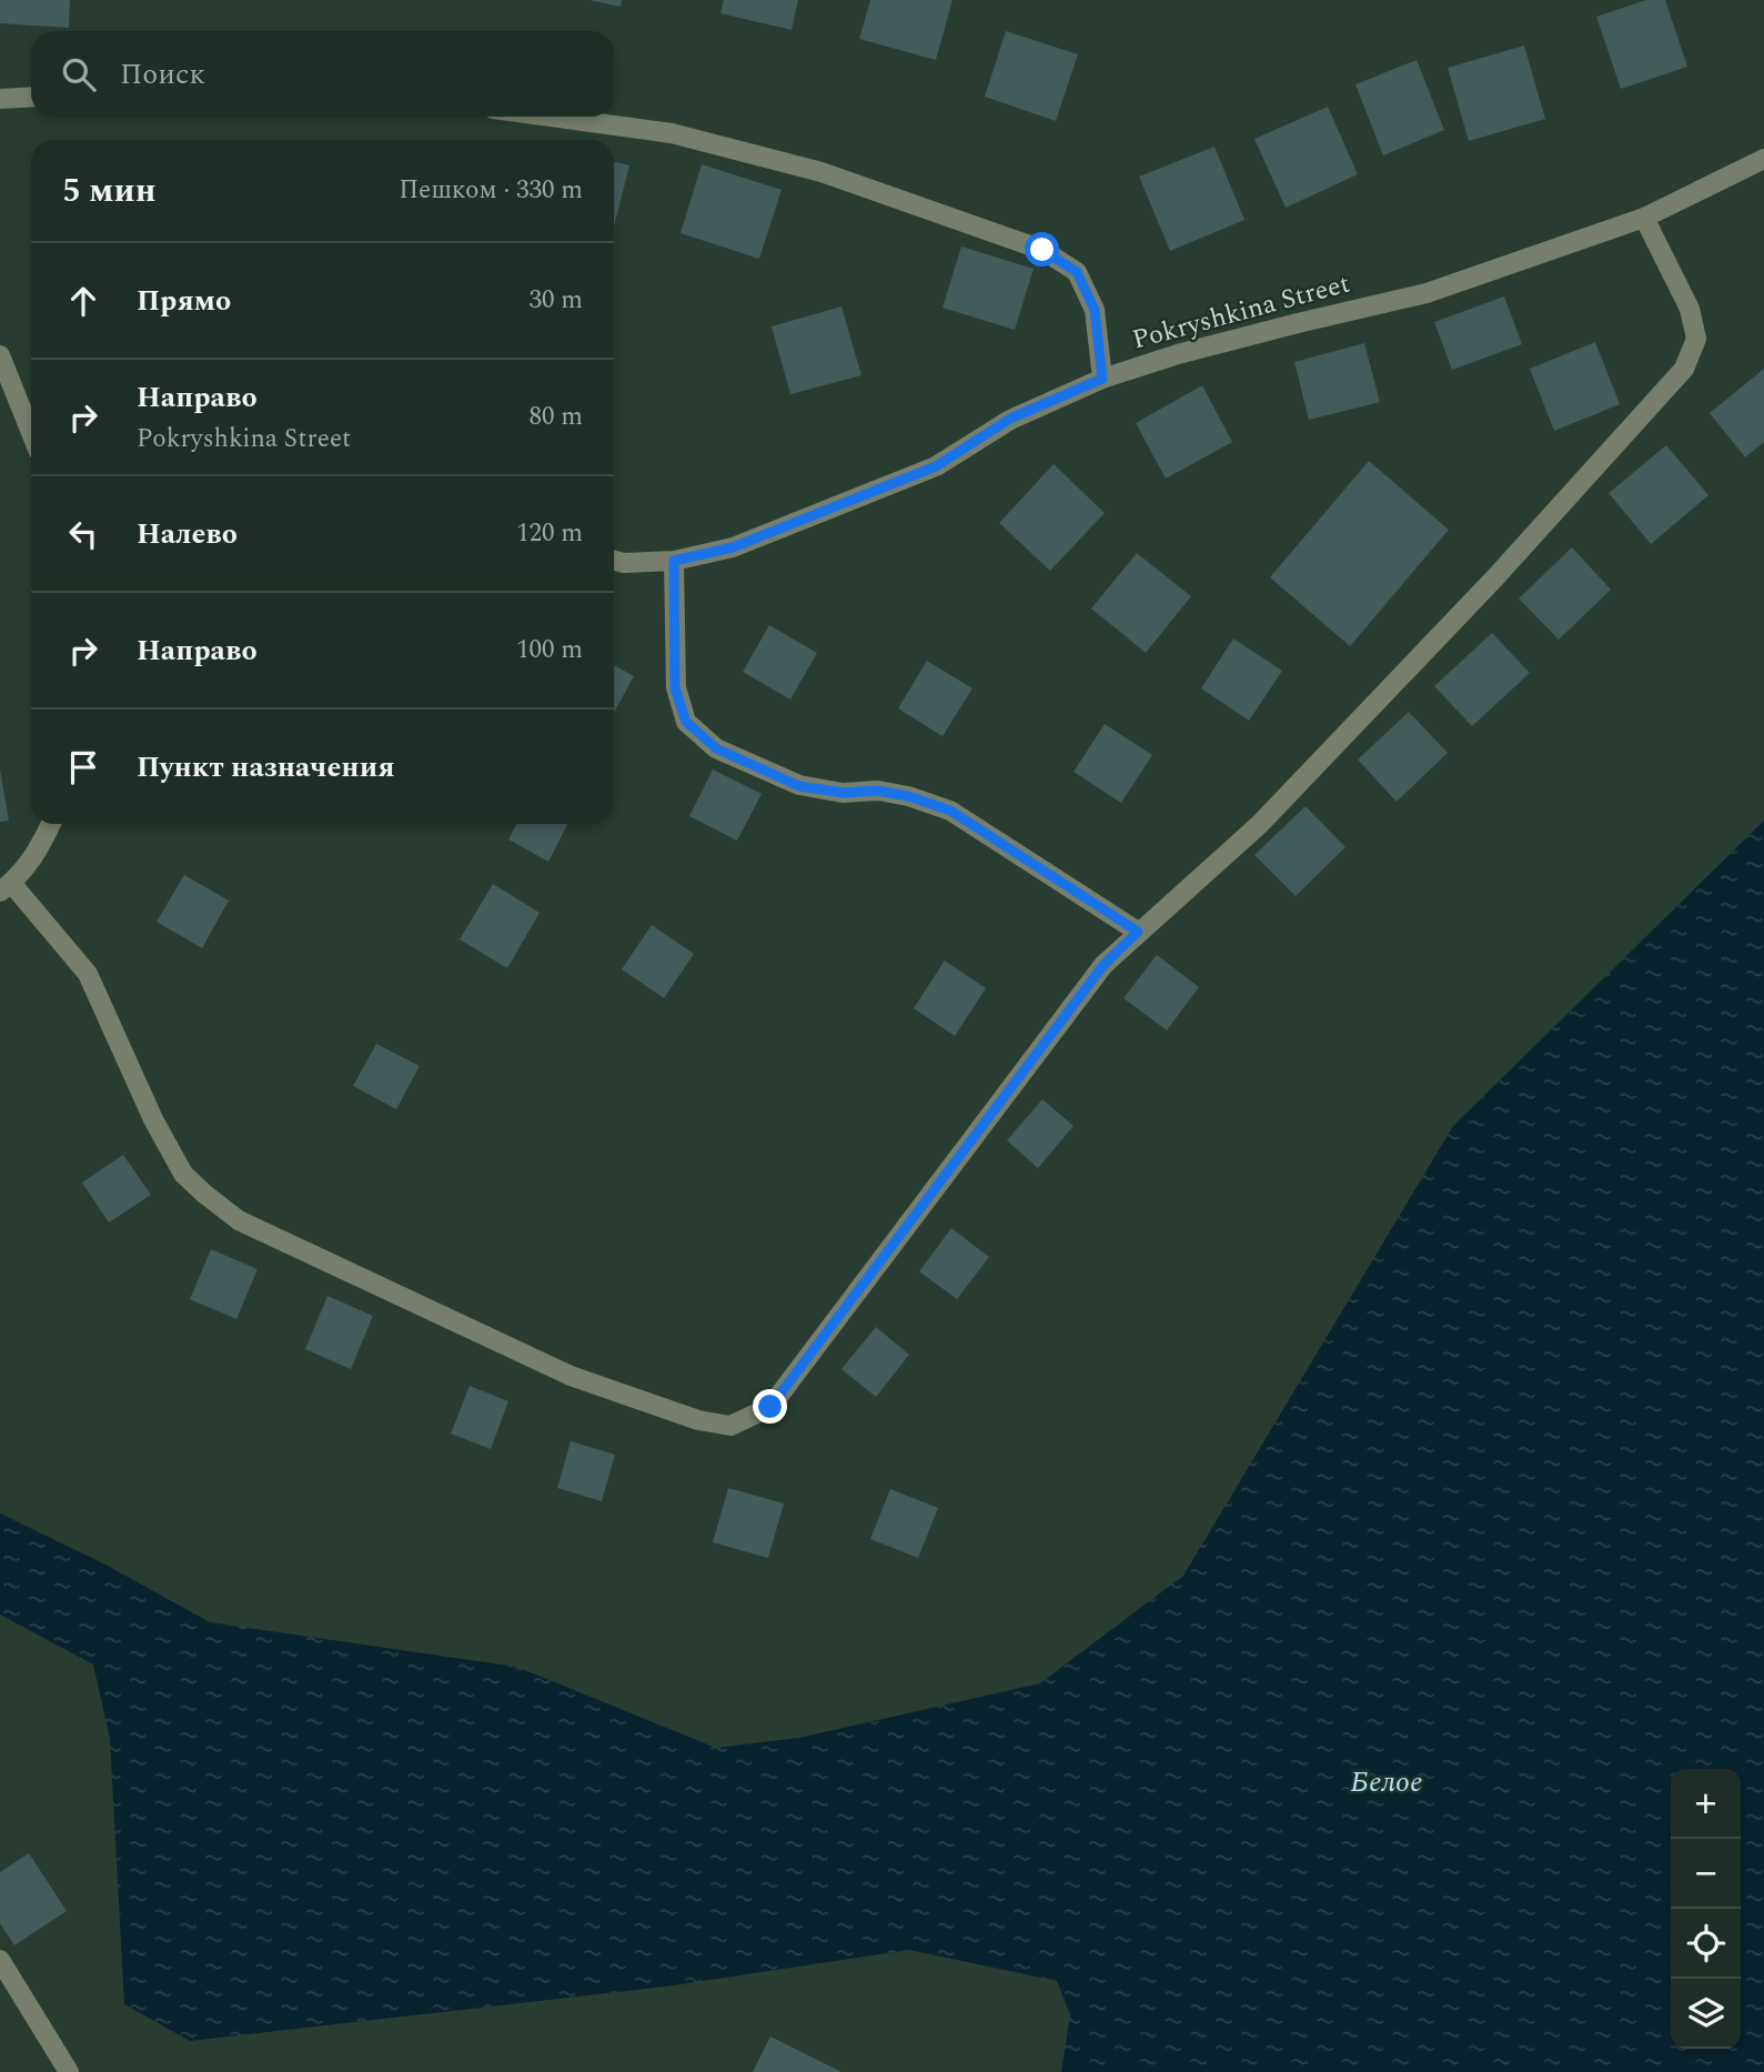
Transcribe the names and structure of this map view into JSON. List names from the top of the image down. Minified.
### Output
{"streets":{"street":["Pokryshkina Street"]},"water":["Белое"],"page":{"search":"Поиск","heading":["5 мин","Пешком · 330 m"],"list":[["Прямо","30 m"],["Направо","Pokryshkina Street","80 m"],["Налево","120 m"],["Направо","100 m"],"Пункт назначения"],"map_buttons":["+","−"]}}
